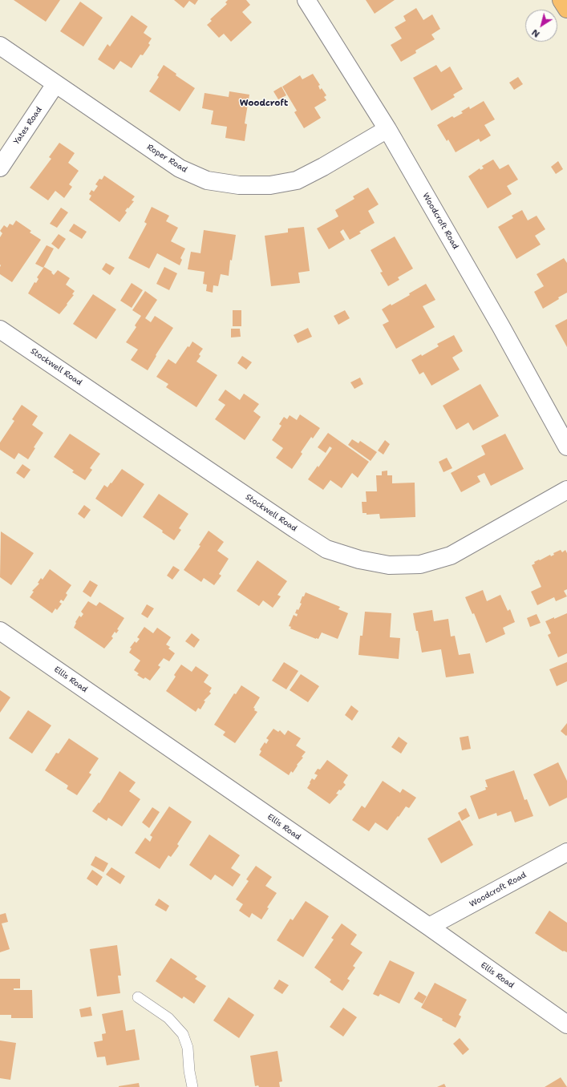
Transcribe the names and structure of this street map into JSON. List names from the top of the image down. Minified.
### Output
{"streets":{"street":["Yates Road","Roper Road","Woodcroft Road","Stockwell Road","Ellis Road"]},"crossings":[["Yates Road","Roper Road"],["Roper Road","Woodcroft Road"],["Woodcroft Road","Ellis Road"]],"districts":["Woodcroft"],"north":"bottom left"}
